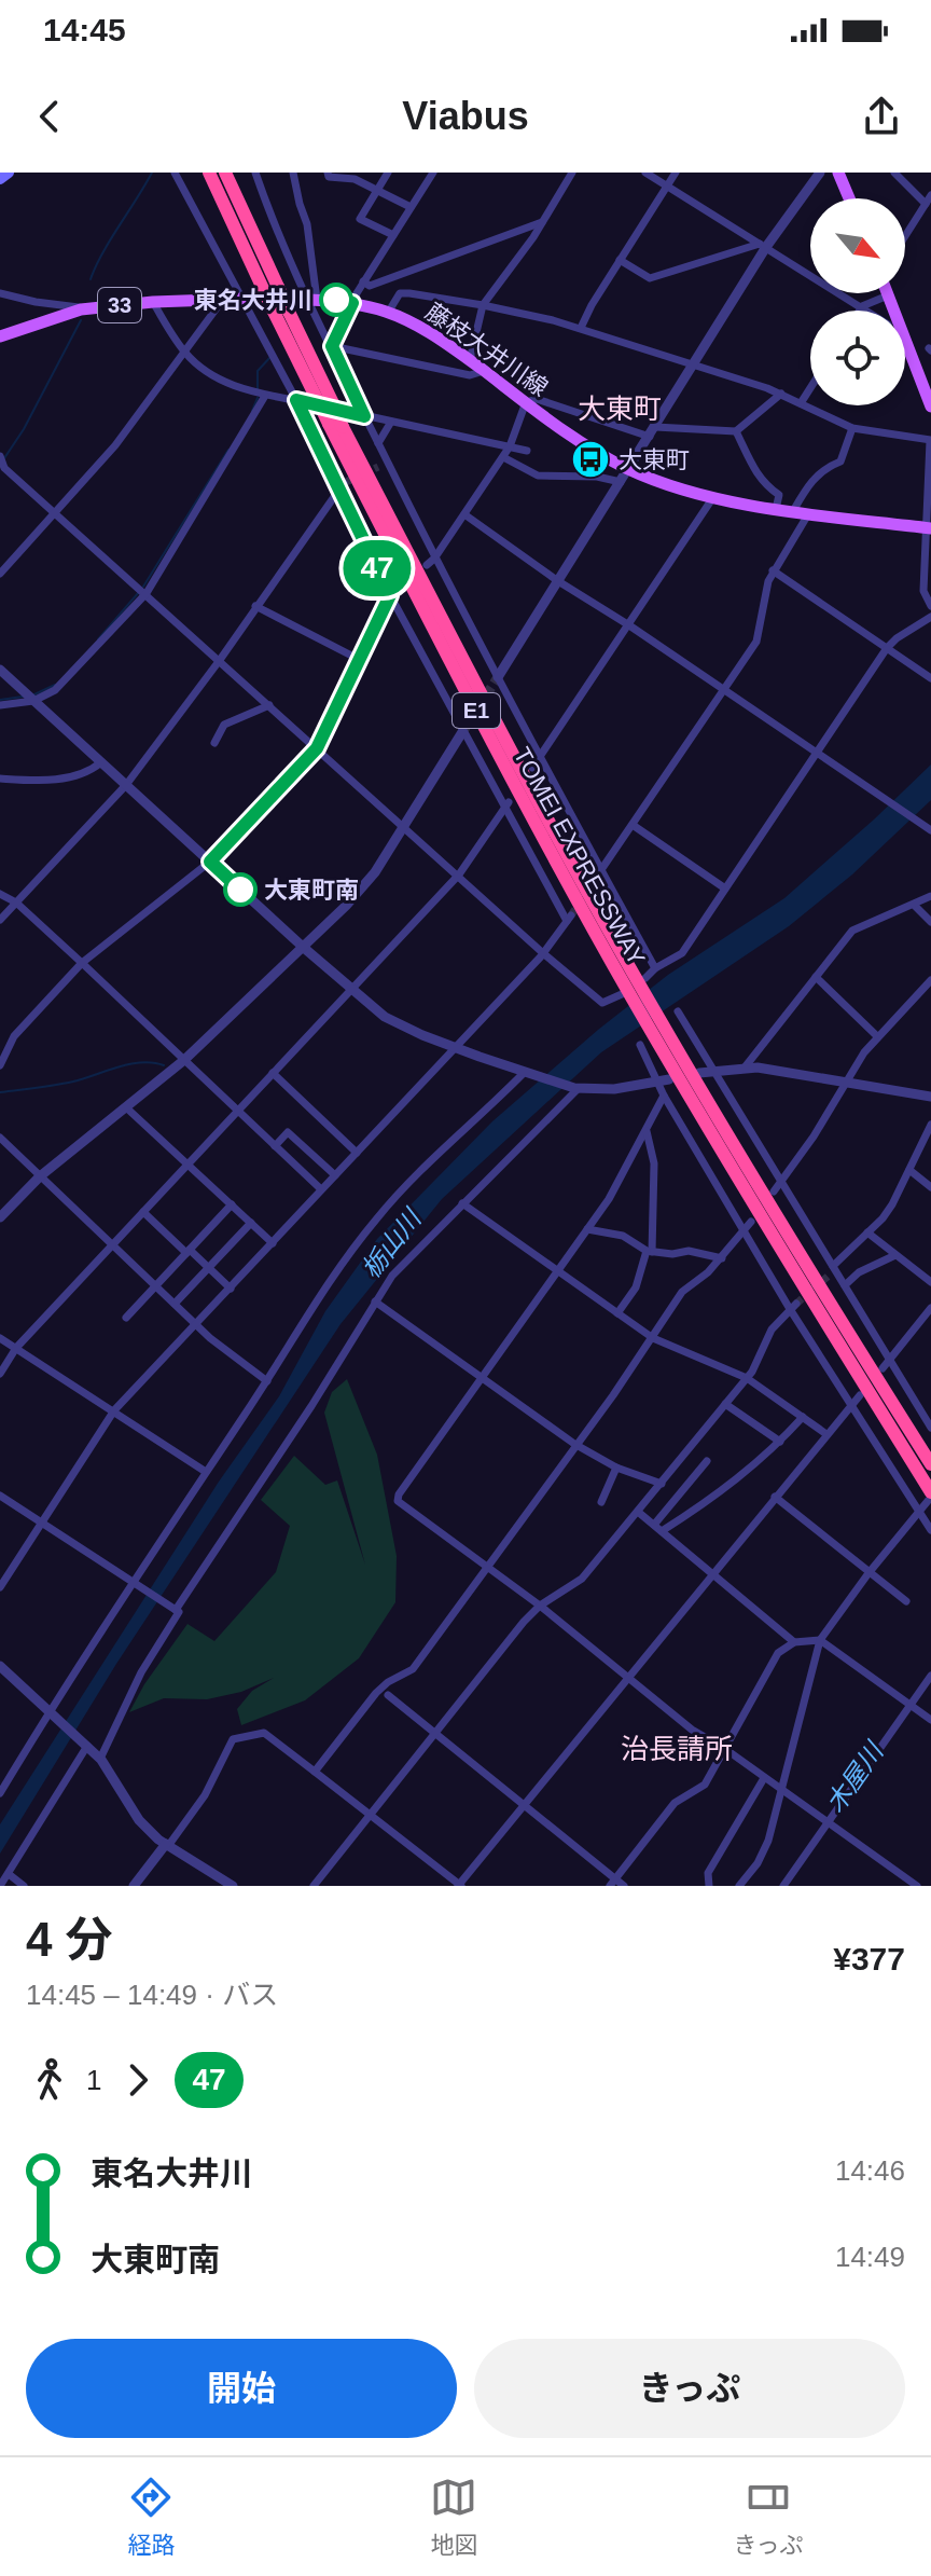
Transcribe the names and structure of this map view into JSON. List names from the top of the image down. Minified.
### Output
{"streets":{"highway":["E1","TOMEI EXPRESSWAY"],"main road":["33","藤枝大井川線"]},"districts":["大東町","治長請所"],"water":["栃山川","木屋川"],"places":{"other":["東名大井川","大東町南"],"bus stop":["大東町"]},"lines":["bus line 47"],"north":"bottom right","page":{"status":"14:45","header":"Viabus","on_map":"47","heading":["4 分","14:45 – 14:49 · バス","¥377"],"legs":["1","47"],"list":[{"name":"東名大井川","value":"14:46"},{"name":"大東町南","value":"14:49"}],"buttons":["開始","きっぷ"],"tabs":["経路","地図","きっぷ"]}}
